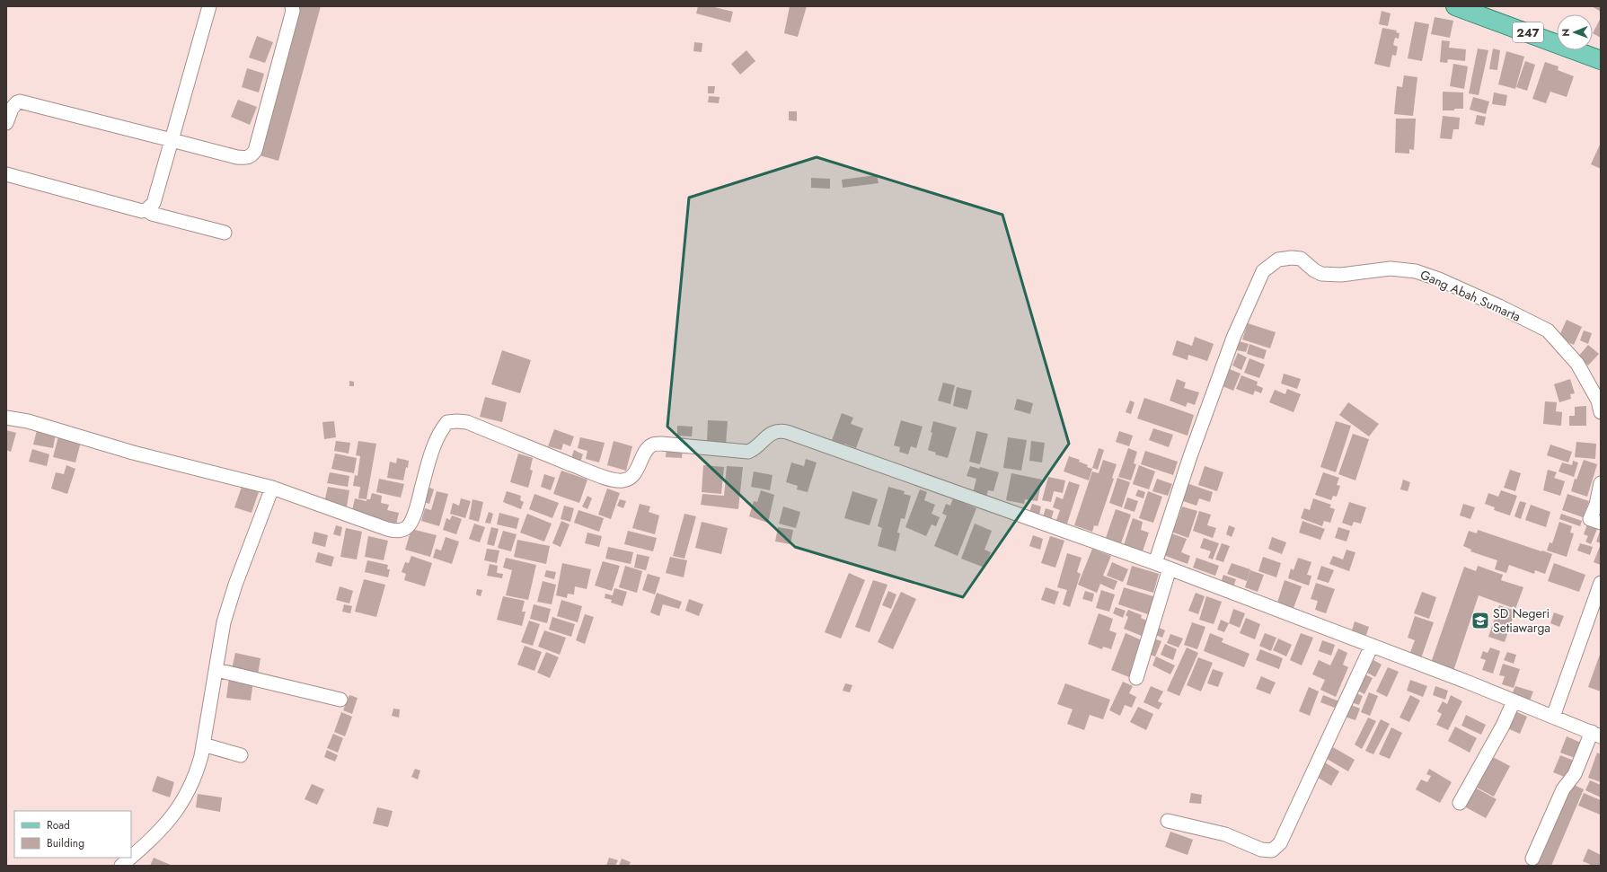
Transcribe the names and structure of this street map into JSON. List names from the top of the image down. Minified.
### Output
{"streets":{"main road":["247"],"street":["Gang Abah Sumarta"]},"places":{"school or university":["SD Negeri Setiawarga"]},"legend":["Road","Building"],"north":"left"}
